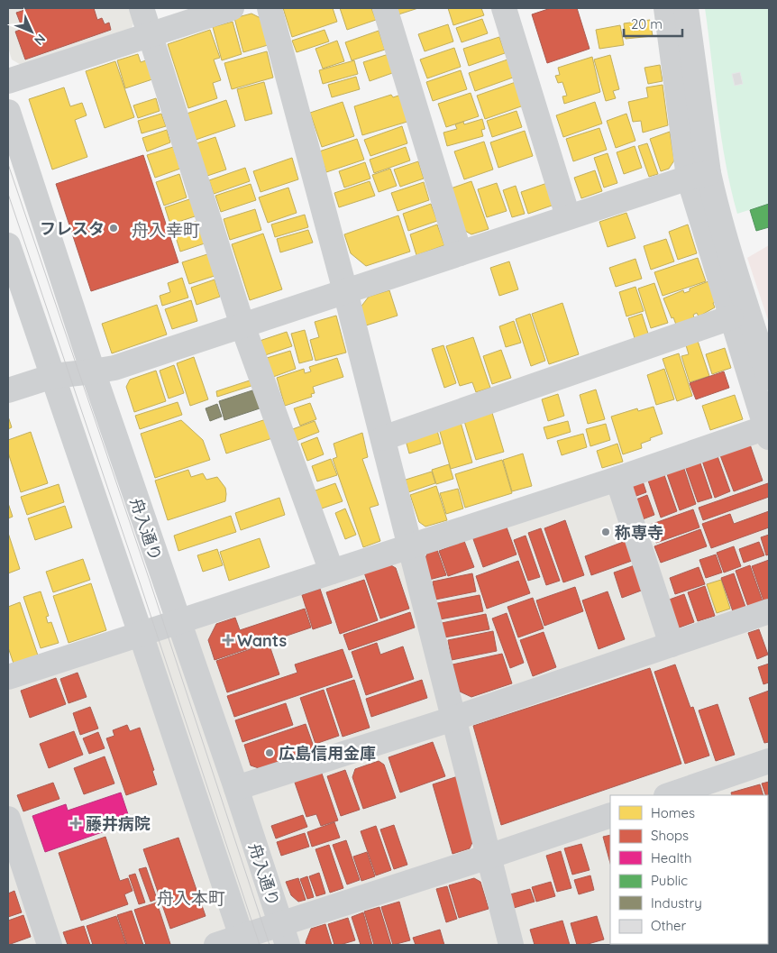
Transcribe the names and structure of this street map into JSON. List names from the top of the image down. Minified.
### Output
{"streets":{"street":["舟入通り"]},"districts":["舟入幸町","舟入本町"],"places":{"other":["フレスタ","称専寺","広島信用金庫"],"health":["Wants","藤井病院"]},"legend":["Homes","Shops","Health","Public","Industry","Other"],"scale_bar":"20 m","north":"bottom right"}
